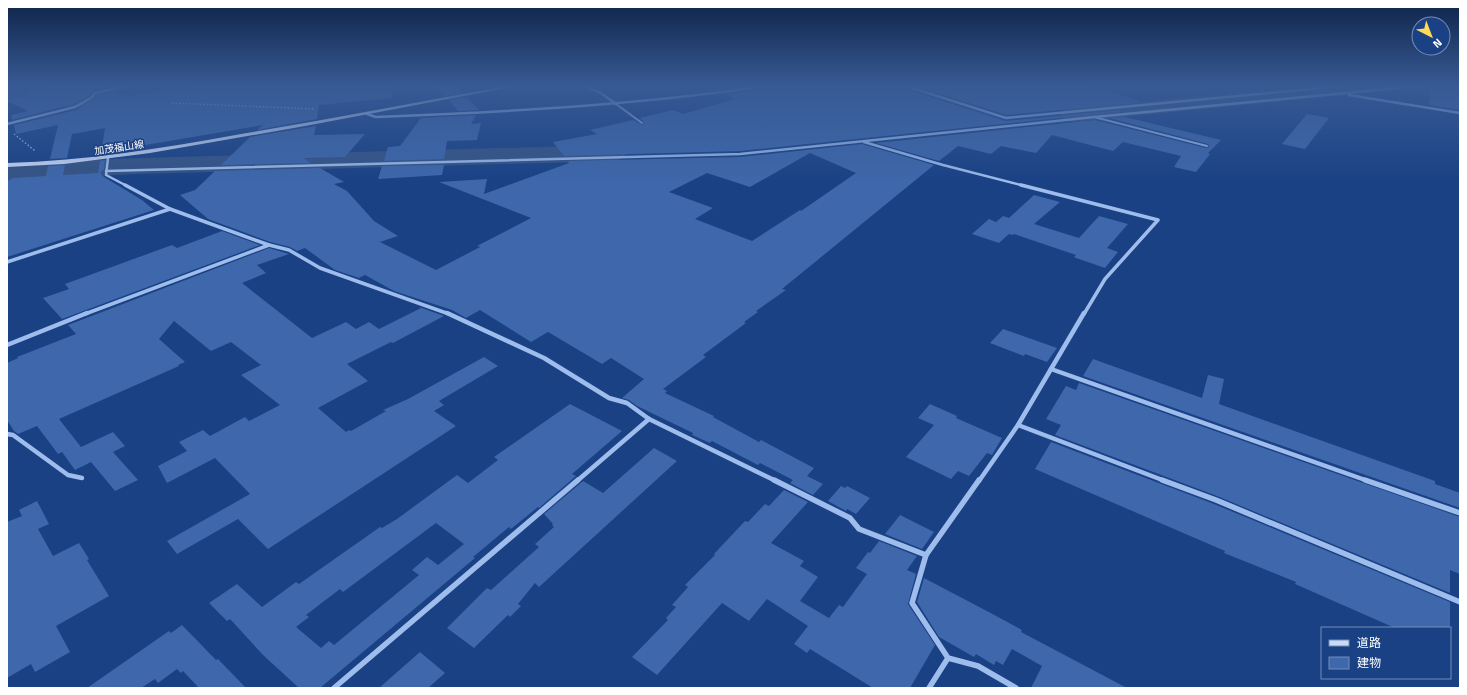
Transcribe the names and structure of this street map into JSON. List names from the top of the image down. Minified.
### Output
{"streets":{"main road":["加茂福山線"]},"legend":["道路","建物"],"north":"bottom right"}
